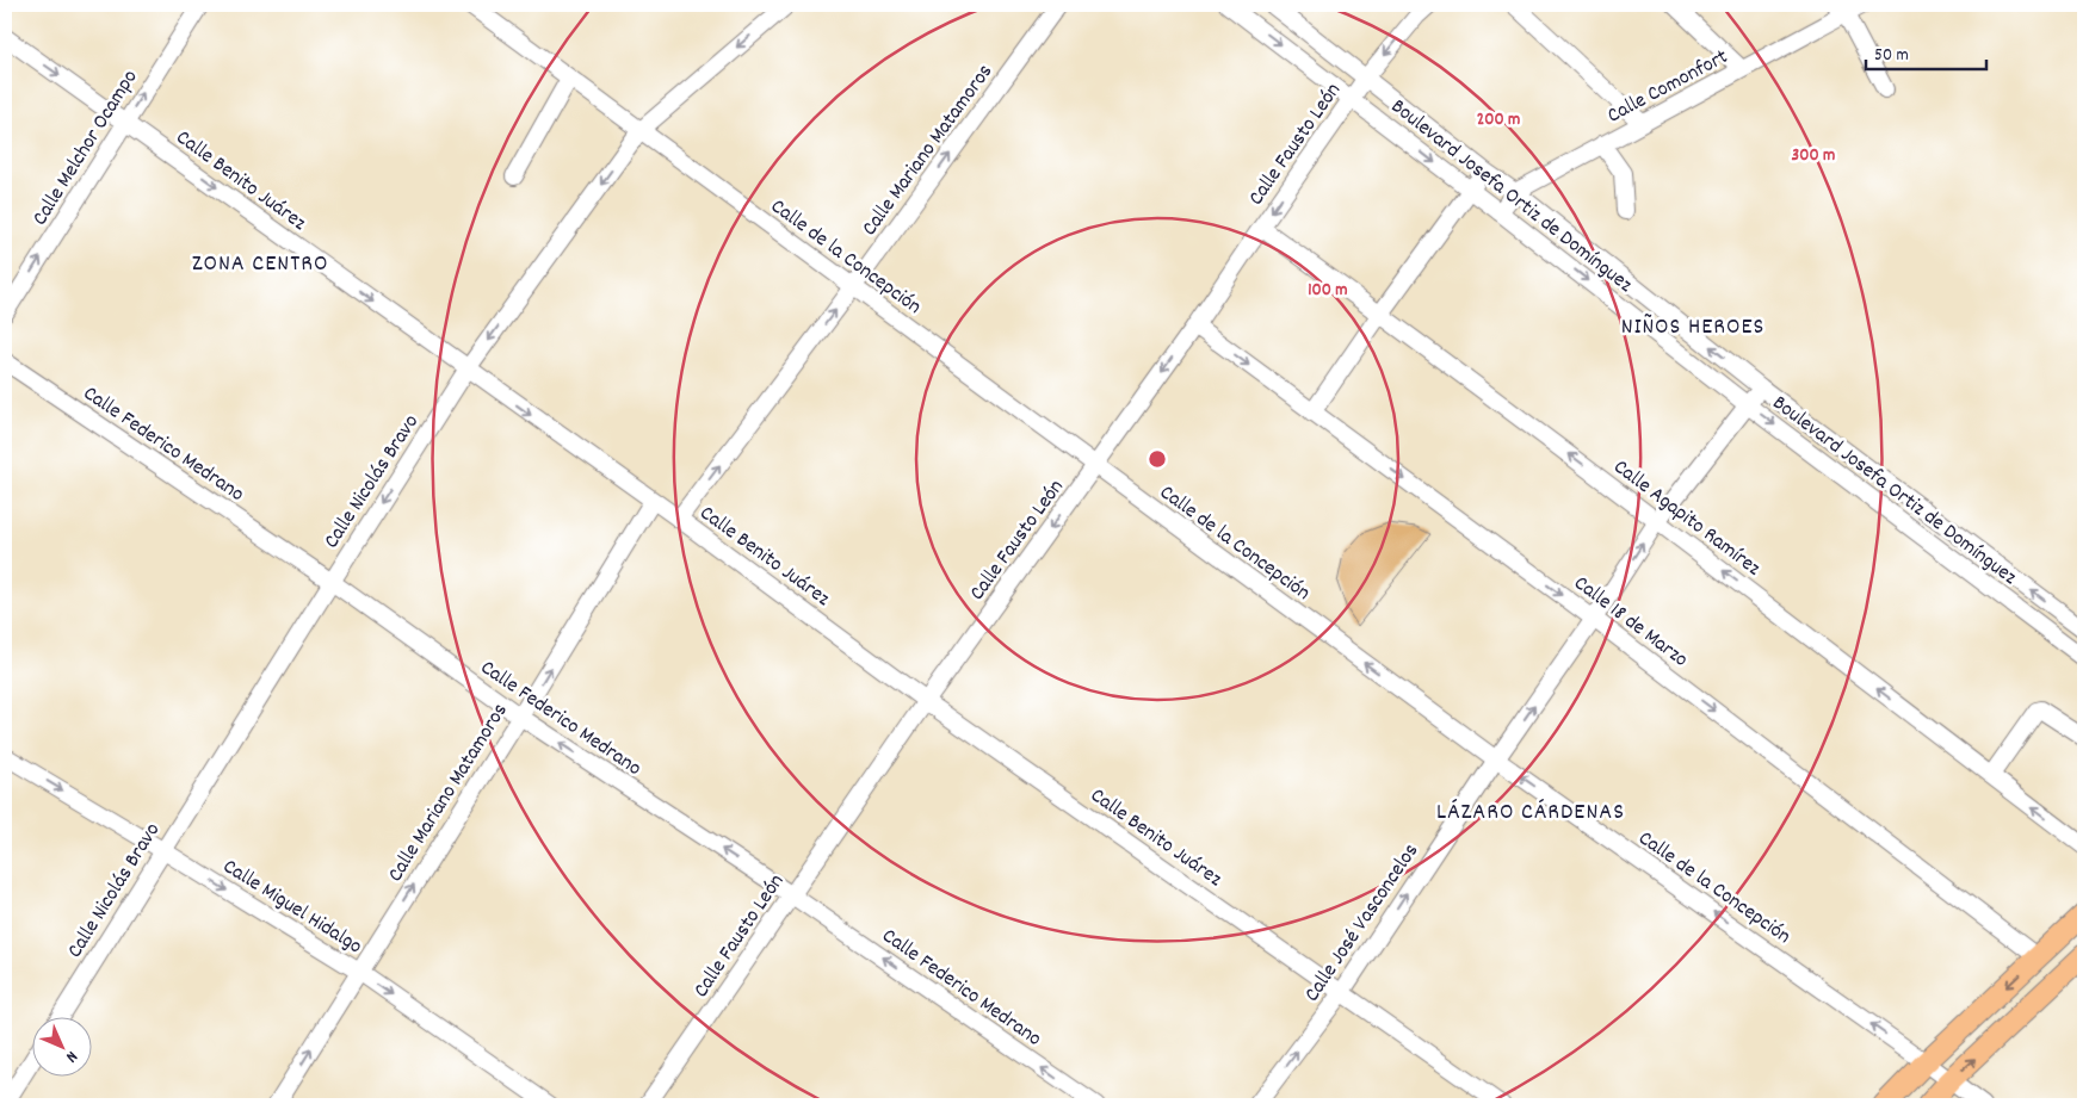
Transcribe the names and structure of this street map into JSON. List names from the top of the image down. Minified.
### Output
{"streets":{"street":["Calle Comonfort","Calle Fausto León","Calle Melchor Ocampo","Calle Mariano Matamoros","Calle Benito Juárez","Boulevard Josefa Ortiz de Domínguez","Calle de la Concepción","Calle Federico Medrano","Calle Nicolás Bravo","Calle Agapito Ramírez","Calle 18 de Marzo","Calle Miguel Hidalgo","Calle José Vasconcelos"]},"crossings":[["Calle Comonfort","Boulevard Josefa Ortiz de Domínguez"],["Calle Fausto León","Calle Benito Juárez"],["Calle Fausto León","Boulevard Josefa Ortiz de Domínguez"],["Calle Fausto León","Calle de la Concepción"],["Calle Fausto León","Calle Federico Medrano"],["Calle Fausto León","Calle Agapito Ramírez"],["Calle Fausto León","Calle 18 de Marzo"],["Calle Melchor Ocampo","Calle Benito Juárez"],["Calle Mariano Matamoros","Calle Benito Juárez"],["Calle Mariano Matamoros","Calle de la Concepción"],["Calle Mariano Matamoros","Calle Federico Medrano"],["Calle Mariano Matamoros","Calle Miguel Hidalgo"],["Calle Benito Juárez","Calle Nicolás Bravo"],["Calle Benito Juárez","Calle José Vasconcelos"],["Boulevard Josefa Ortiz de Domínguez","Calle José Vasconcelos"],["Calle de la Concepción","Calle Nicolás Bravo"],["Calle de la Concepción","Calle José Vasconcelos"],["Calle Federico Medrano","Calle Nicolás Bravo"],["Calle Nicolás Bravo","Calle Miguel Hidalgo"],["Calle Agapito Ramírez","Calle José Vasconcelos"],["Calle 18 de Marzo","Calle José Vasconcelos"]],"one_way":["Calle Fausto León","Calle Melchor Ocampo","Calle Mariano Matamoros","Calle Benito Juárez","Calle de la Concepción","Calle Federico Medrano","Calle Nicolás Bravo","Calle Agapito Ramírez","Calle 18 de Marzo","Calle Miguel Hidalgo","Calle José Vasconcelos"],"districts":["ZONA CENTRO","NIÑOS HEROES","LÁZARO CÁRDENAS"],"scale_bar":"50 m","north":"bottom right","rings":["200 m","300 m","100 m"]}
